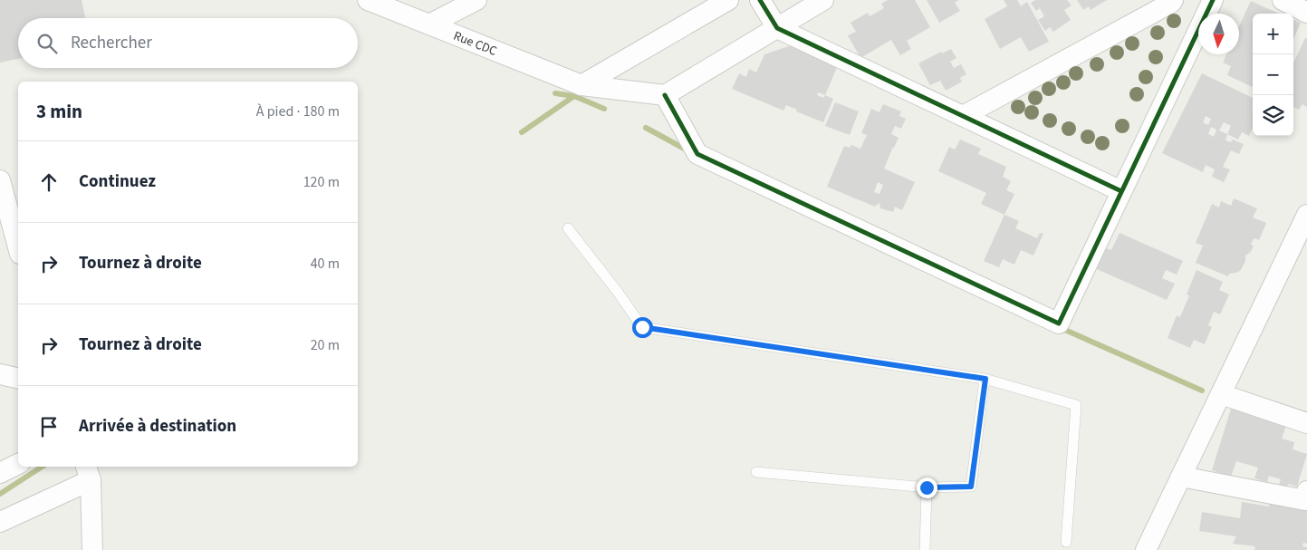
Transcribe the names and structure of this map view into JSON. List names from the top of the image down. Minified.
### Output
{"streets":{"street":["Rue CDC"]},"north":"bottom","page":{"map_buttons":["+","−"],"search":"Rechercher","heading":["3 min","À pied · 180 m"],"list":[["Continuez","120 m"],["Tournez à droite","40 m"],["Tournez à droite","20 m"],"Arrivée à destination"]}}
